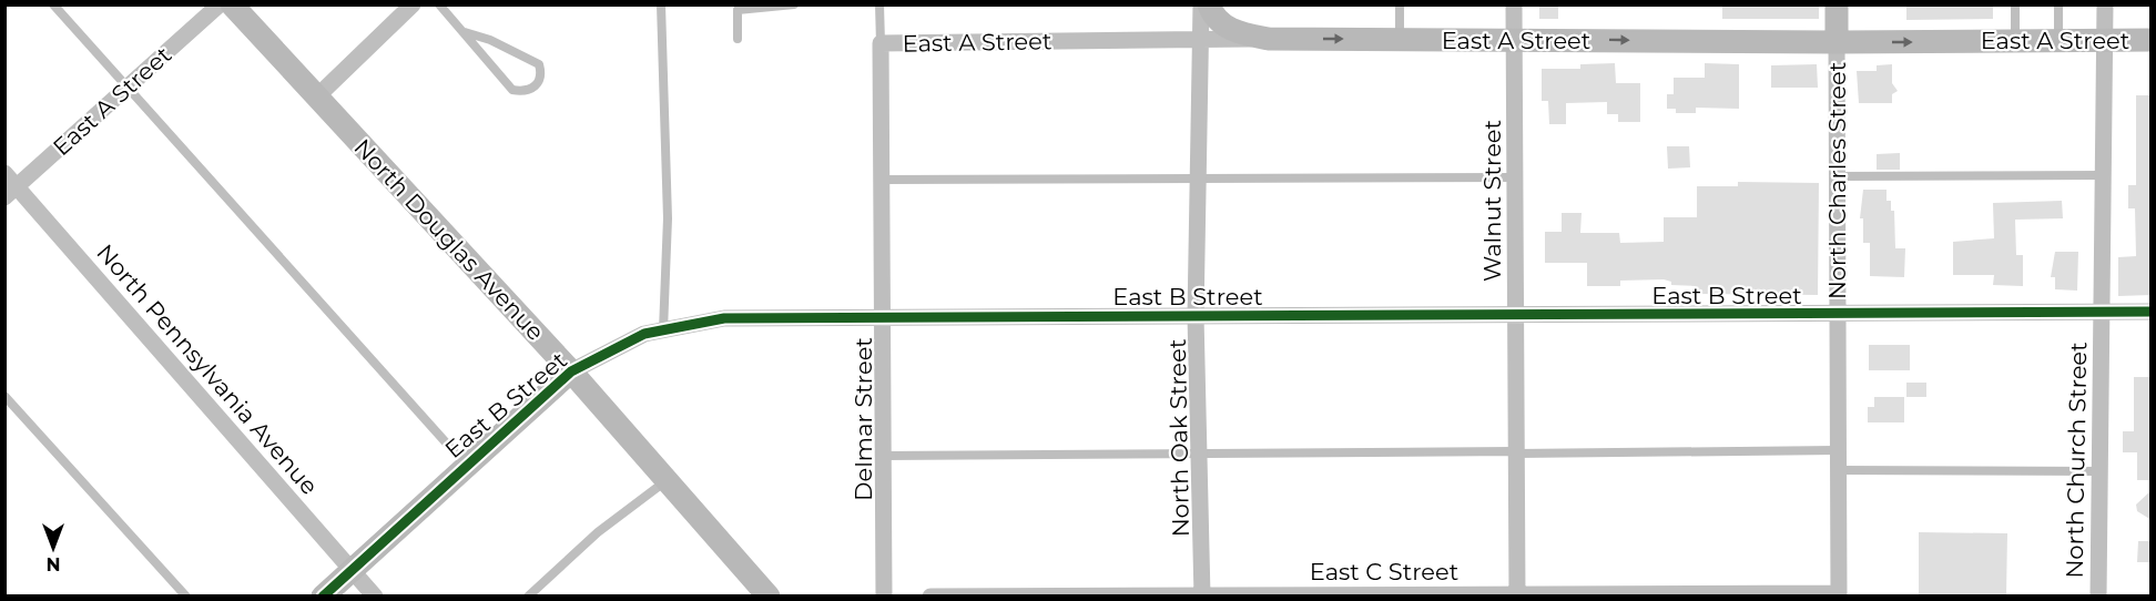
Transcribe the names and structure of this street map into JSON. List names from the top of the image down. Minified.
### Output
{"streets":{"street":["East A Street","North Charles Street","Walnut Street","North Douglas Avenue","East B Street","North Pennsylvania Avenue","Delmar Street","North Oak Street","North Church Street","East C Street"]},"crossings":[["East A Street","North Charles Street"],["East A Street","Walnut Street"],["East A Street","North Pennsylvania Avenue"],["East A Street","Delmar Street"],["East A Street","North Oak Street"],["East A Street","North Church Street"],["North Charles Street","East B Street"],["North Charles Street","East C Street"],["Walnut Street","East B Street"],["Walnut Street","East C Street"],["North Douglas Avenue","East B Street"],["East B Street","North Pennsylvania Avenue"],["East B Street","Delmar Street"],["East B Street","North Oak Street"],["East B Street","North Church Street"],["North Oak Street","East C Street"]],"one_way":["East A Street"],"north":"bottom"}
